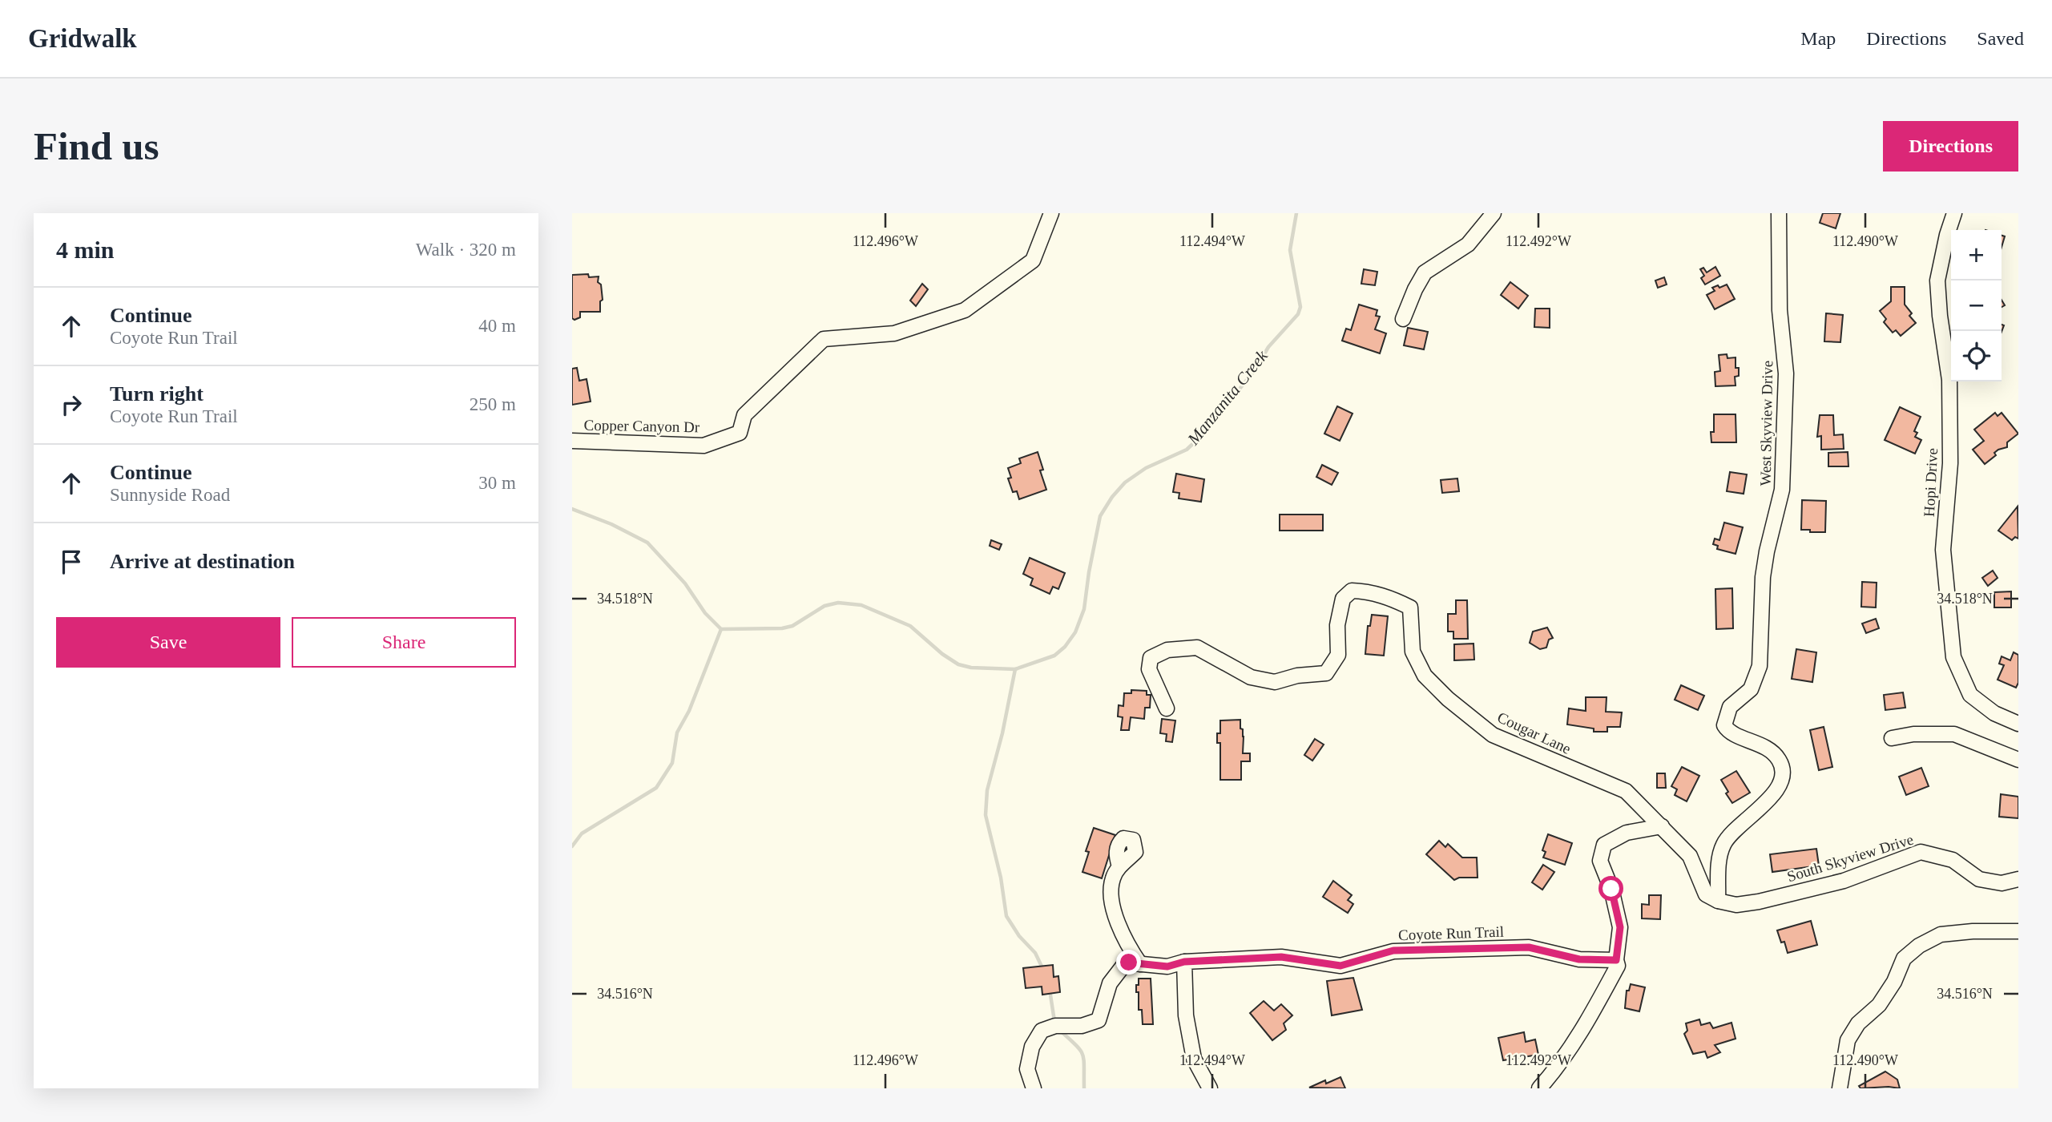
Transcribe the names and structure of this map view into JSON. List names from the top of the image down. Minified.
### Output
{"streets":{"street":["West Skyview Drive","Copper Canyon Dr","Hopi Drive","Cougar Lane","South Skyview Drive","Coyote Run Trail"]},"crossings":[["West Skyview Drive","Cougar Lane"],["West Skyview Drive","South Skyview Drive"],["Cougar Lane","South Skyview Drive"]],"water":["Manzanita Creek"],"page":{"header":"Gridwalk","nav":["Map","Directions","Saved"],"buttons":["Directions",["Save","Share"]],"title":"Find us","heading":["4 min","Walk · 320 m"],"map_buttons":["+","−"],"list":[["Continue","Coyote Run Trail","40 m"],["Turn right","Coyote Run Trail","250 m"],["Continue","Sunnyside Road","30 m"],"Arrive at destination"]},"coordinates":["112.496°W","112.494°W","112.492°W","112.490°W","34.518°N","34.516°N"]}
